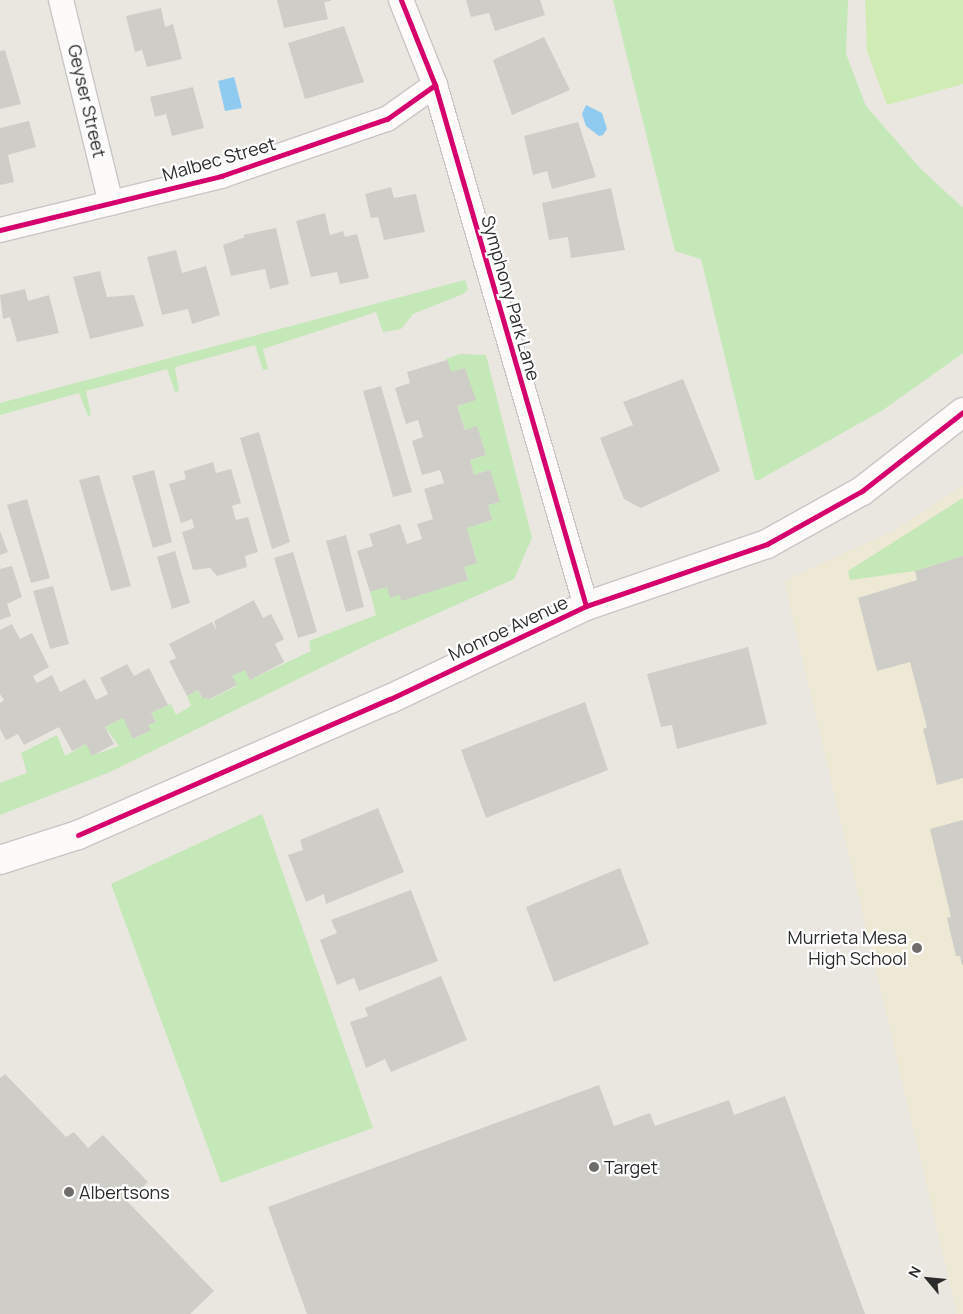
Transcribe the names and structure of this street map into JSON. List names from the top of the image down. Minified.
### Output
{"streets":{"street":["Geyser Street","Malbec Street","Symphony Park Lane","Monroe Avenue"]},"crossings":[["Geyser Street","Malbec Street"],["Malbec Street","Symphony Park Lane"],["Symphony Park Lane","Monroe Avenue"]],"places":["Murrieta Mesa High School","Target","Albertsons"],"north":"top left"}
